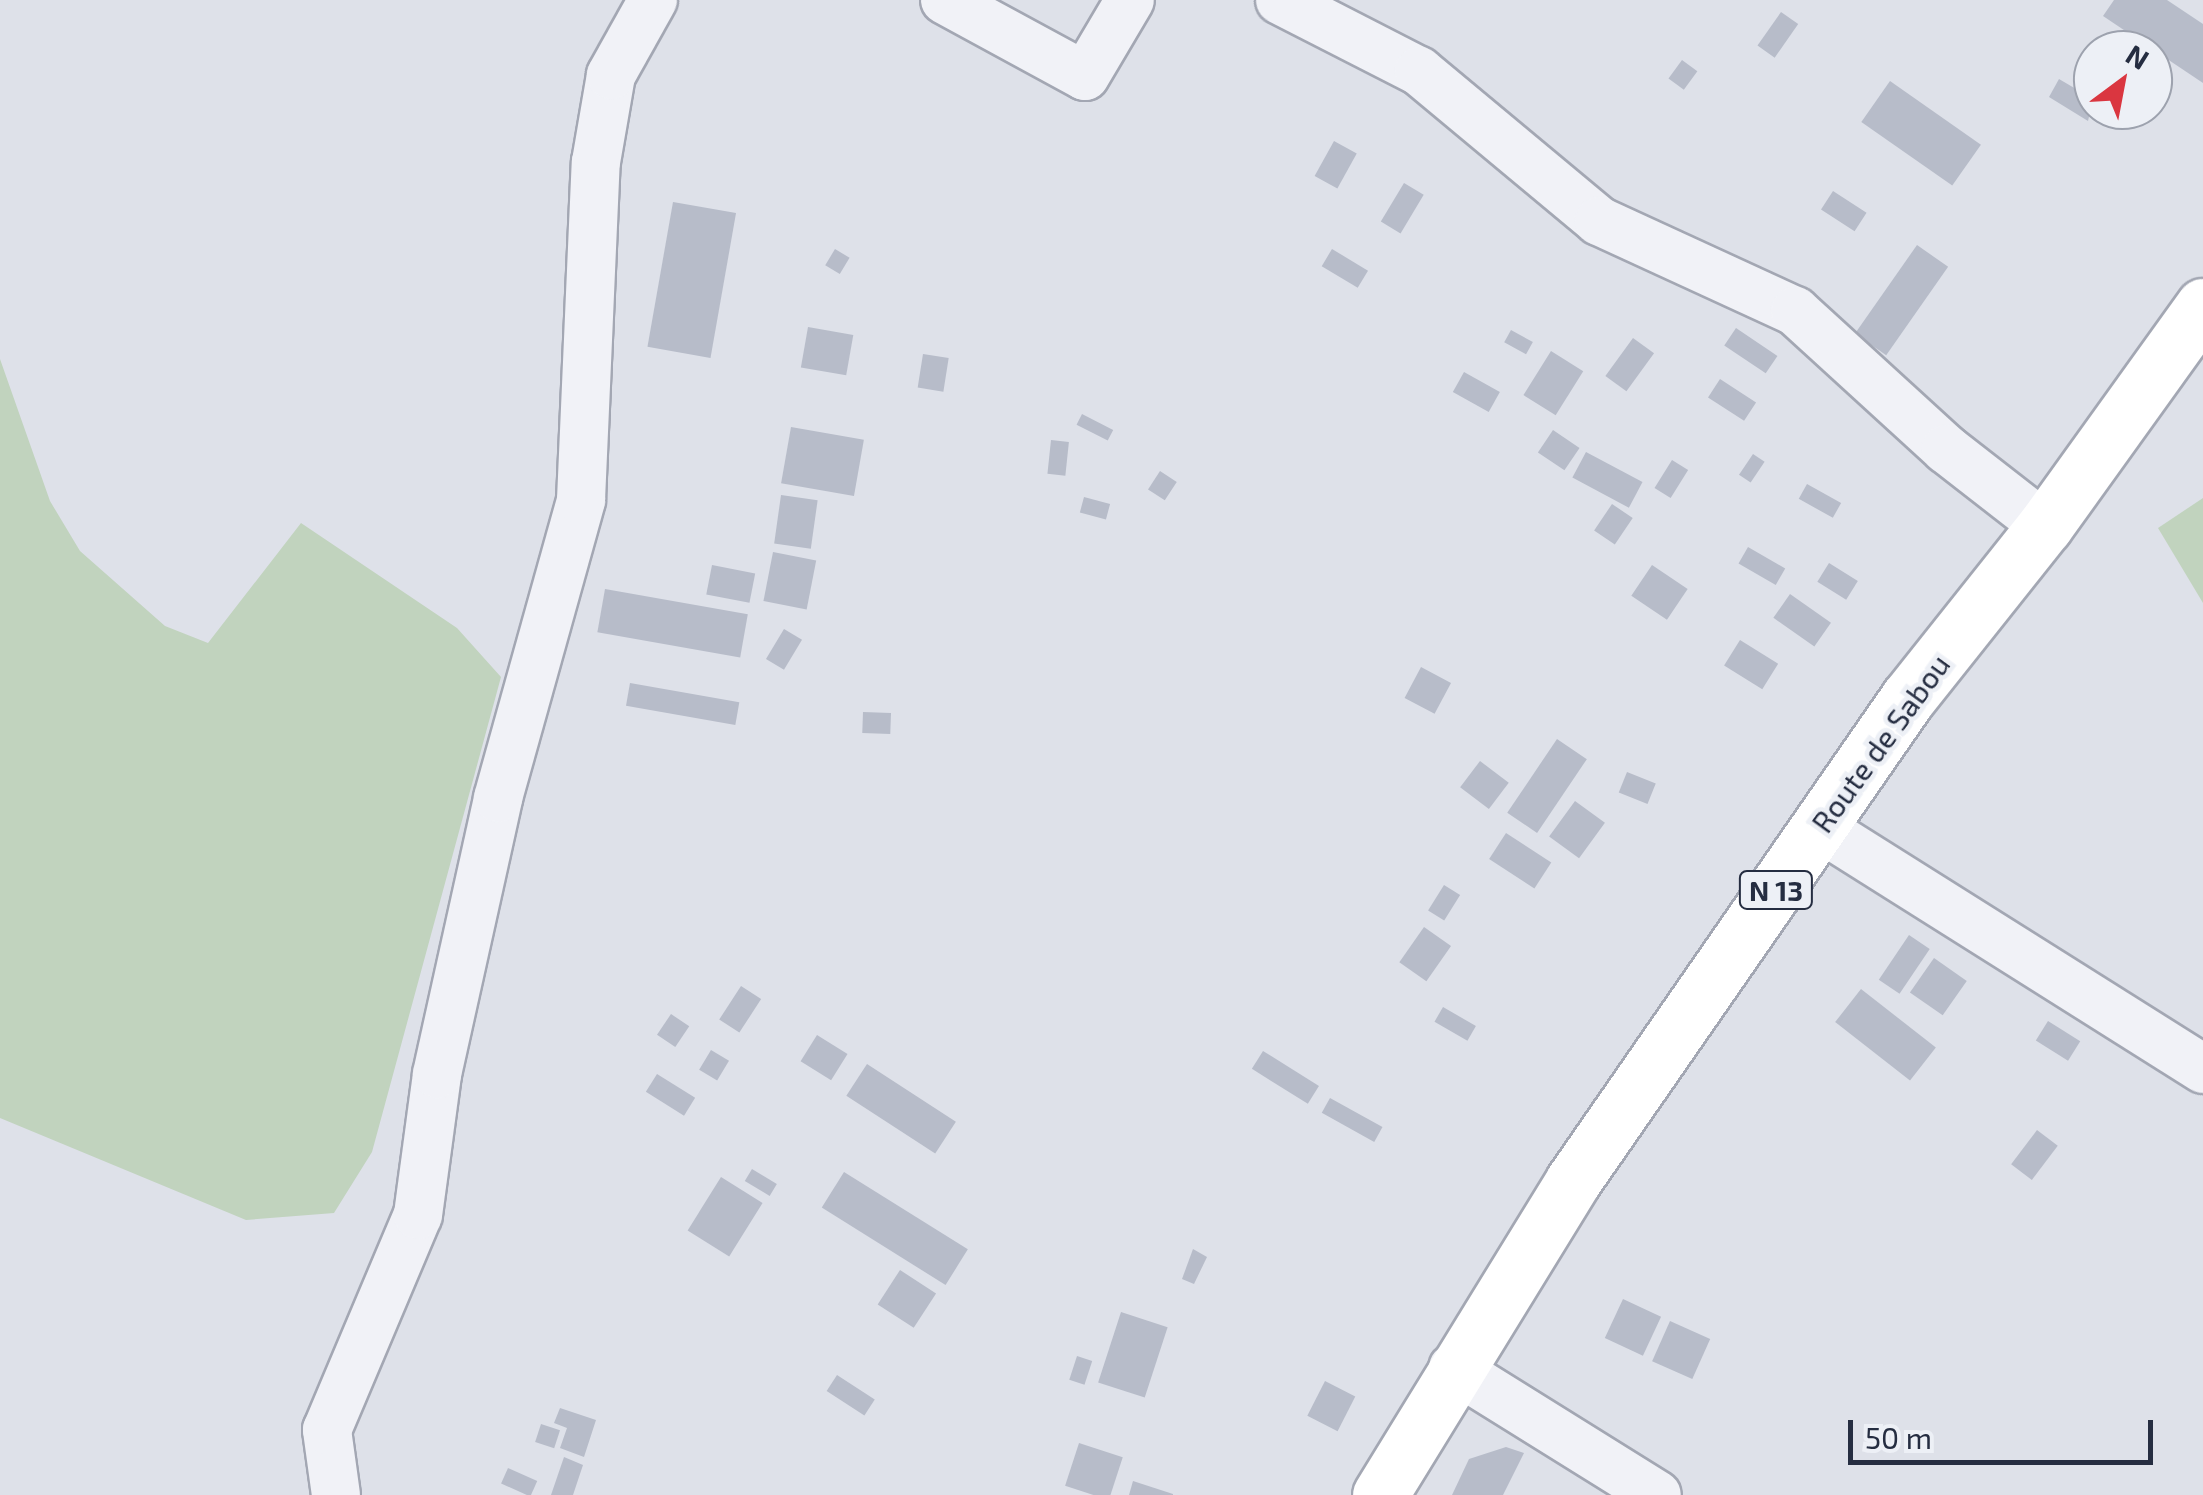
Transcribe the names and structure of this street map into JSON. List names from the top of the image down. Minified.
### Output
{"streets":{"main road":["Route de Sabou","N 13"]},"scale_bar":"50 m","north":"top right"}
